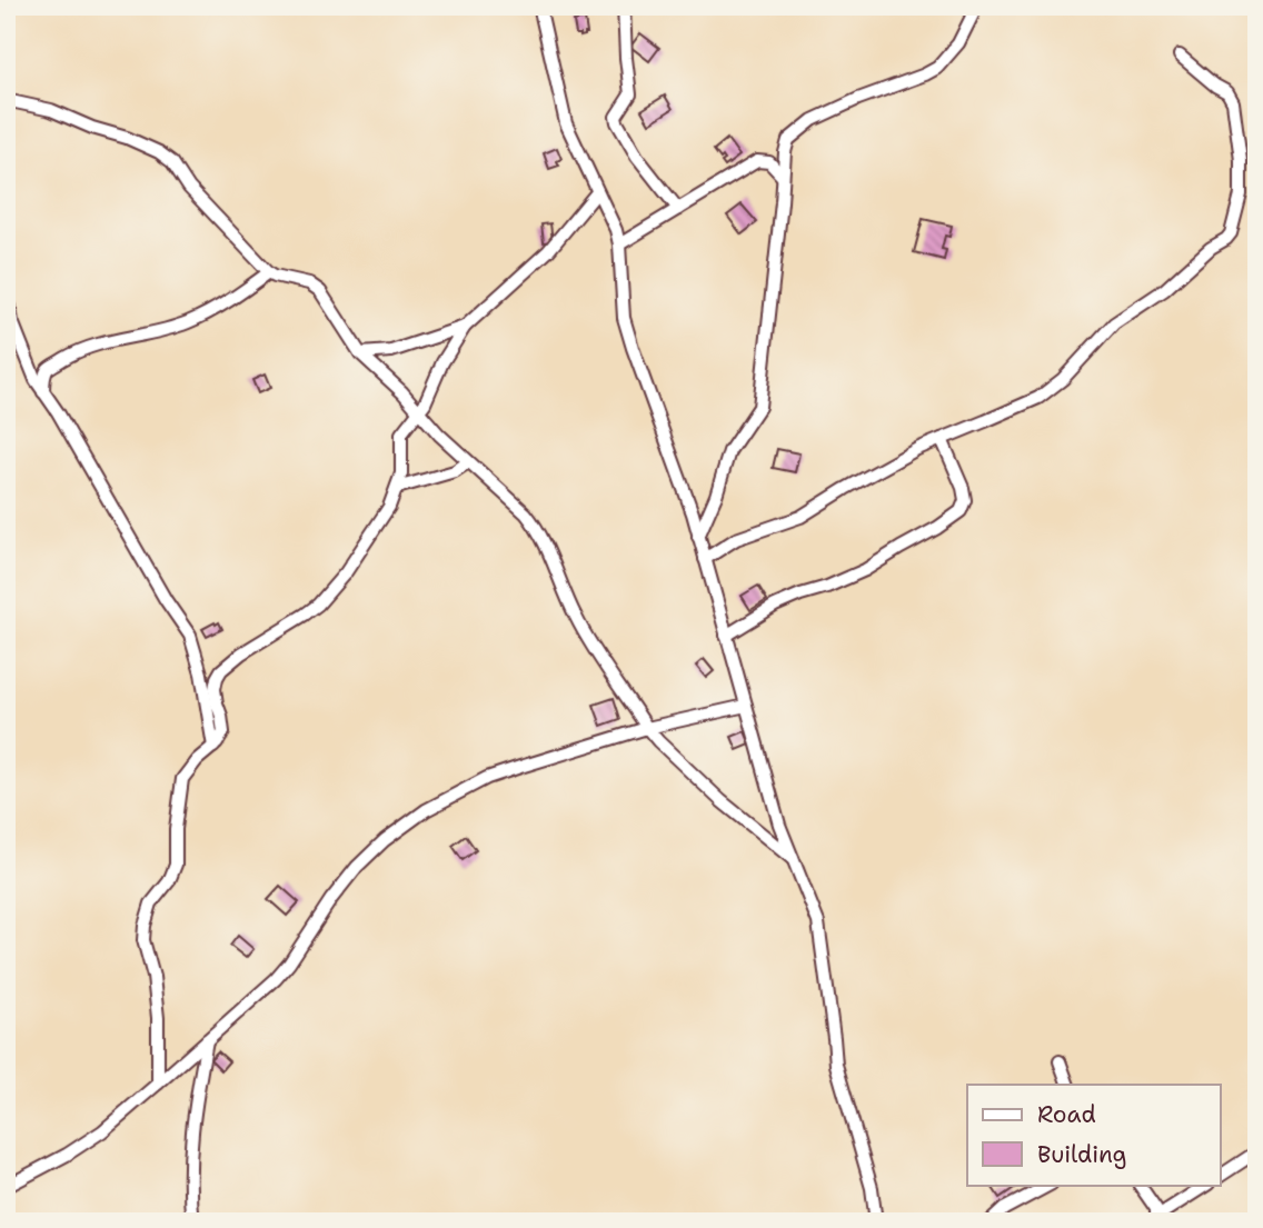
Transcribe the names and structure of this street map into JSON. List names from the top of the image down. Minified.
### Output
{"legend":["Road","Building"]}
